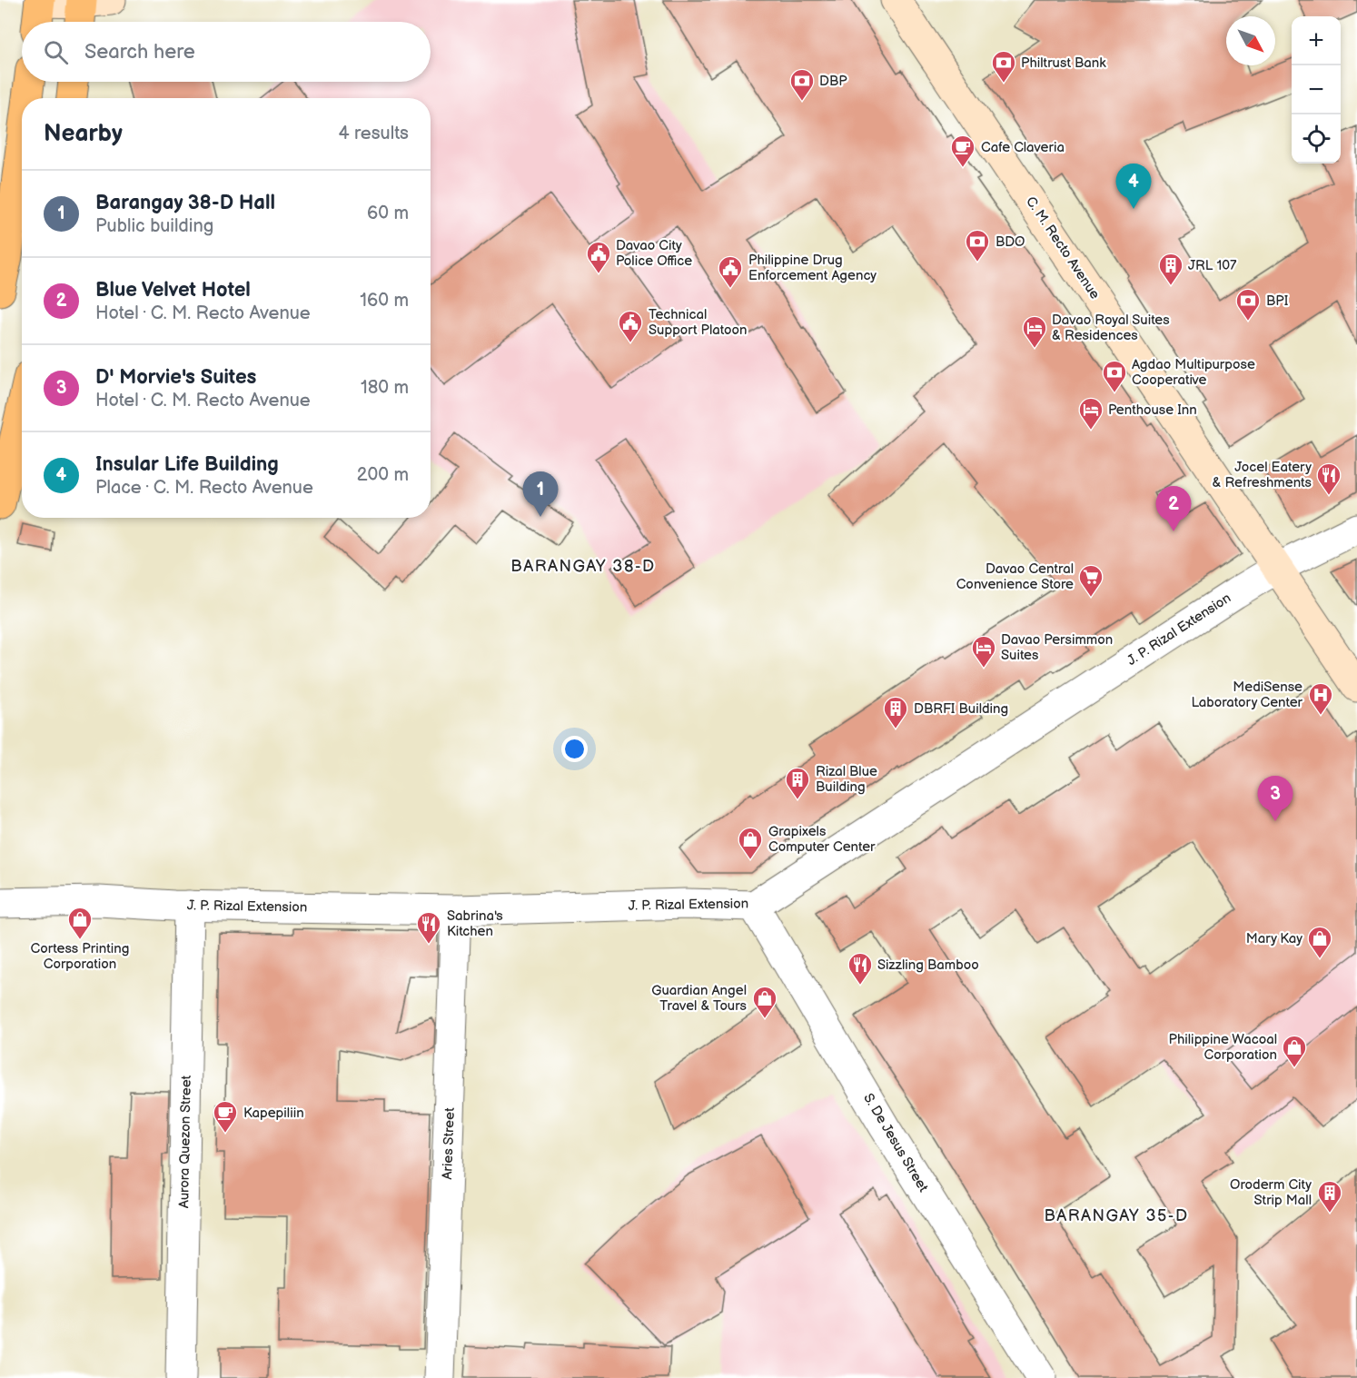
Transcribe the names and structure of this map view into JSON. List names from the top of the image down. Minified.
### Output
{"streets":{"main road":["C. M. Recto Avenue"],"street":["J. P. Rizal Extension","Aurora Quezon Street","S. De Jesus Street","Aries Street"]},"crossings":[["C. M. Recto Avenue","J. P. Rizal Extension"],["J. P. Rizal Extension","Aurora Quezon Street"],["J. P. Rizal Extension","S. De Jesus Street"],["J. P. Rizal Extension","Aries Street"]],"districts":["BARANGAY 38-D","BARANGAY 35-D"],"places":{"bank":["Philtrust Bank","DBP","BDO","BPI","Agdao Multipurpose Cooperative"],"cafe":["Cafe Claveria","Kapepiliin"],"public building":["Davao City Police Office","Philippine Drug Enforcement Agency","Technical Support Platoon"],"building":["JRL 107","DBRFI Building","Rizal Blue Building","Oroderm City Strip Mall"],"hotel":["Davao Royal Suites & Residences","Penthouse Inn","Davao Persimmon Suites"],"restaurant":["Jocel Eatery & Refreshments","Sabrina's Kitchen","Sizzling Bamboo"],"supermarket":["Davao Central Convenience Store"],"hospital":["MediSense Laboratory Center"],"shop":["Grapixels Computer Center","Cortess Printing Corporation","Mary Kay","Guardian Angel Travel & Tours","Philippine Wacoal Corporation"]},"north":"bottom right","page":{"map_buttons":["+","−"],"search":"Search here","heading":["Nearby","4 results"],"pins":["4","1","2","3"],"list":[{"mark":"1","name":"Barangay 38-D Hall","note":"Public building","value":"60 m"},{"mark":"2","name":"Blue Velvet Hotel","note":"Hotel · C. M. Recto Avenue","value":"160 m"},{"mark":"3","name":"D' Morvie's Suites","note":"Hotel · C. M. Recto Avenue","value":"180 m"},{"mark":"4","name":"Insular Life Building","note":"Place · C. M. Recto Avenue","value":"200 m"}]}}
